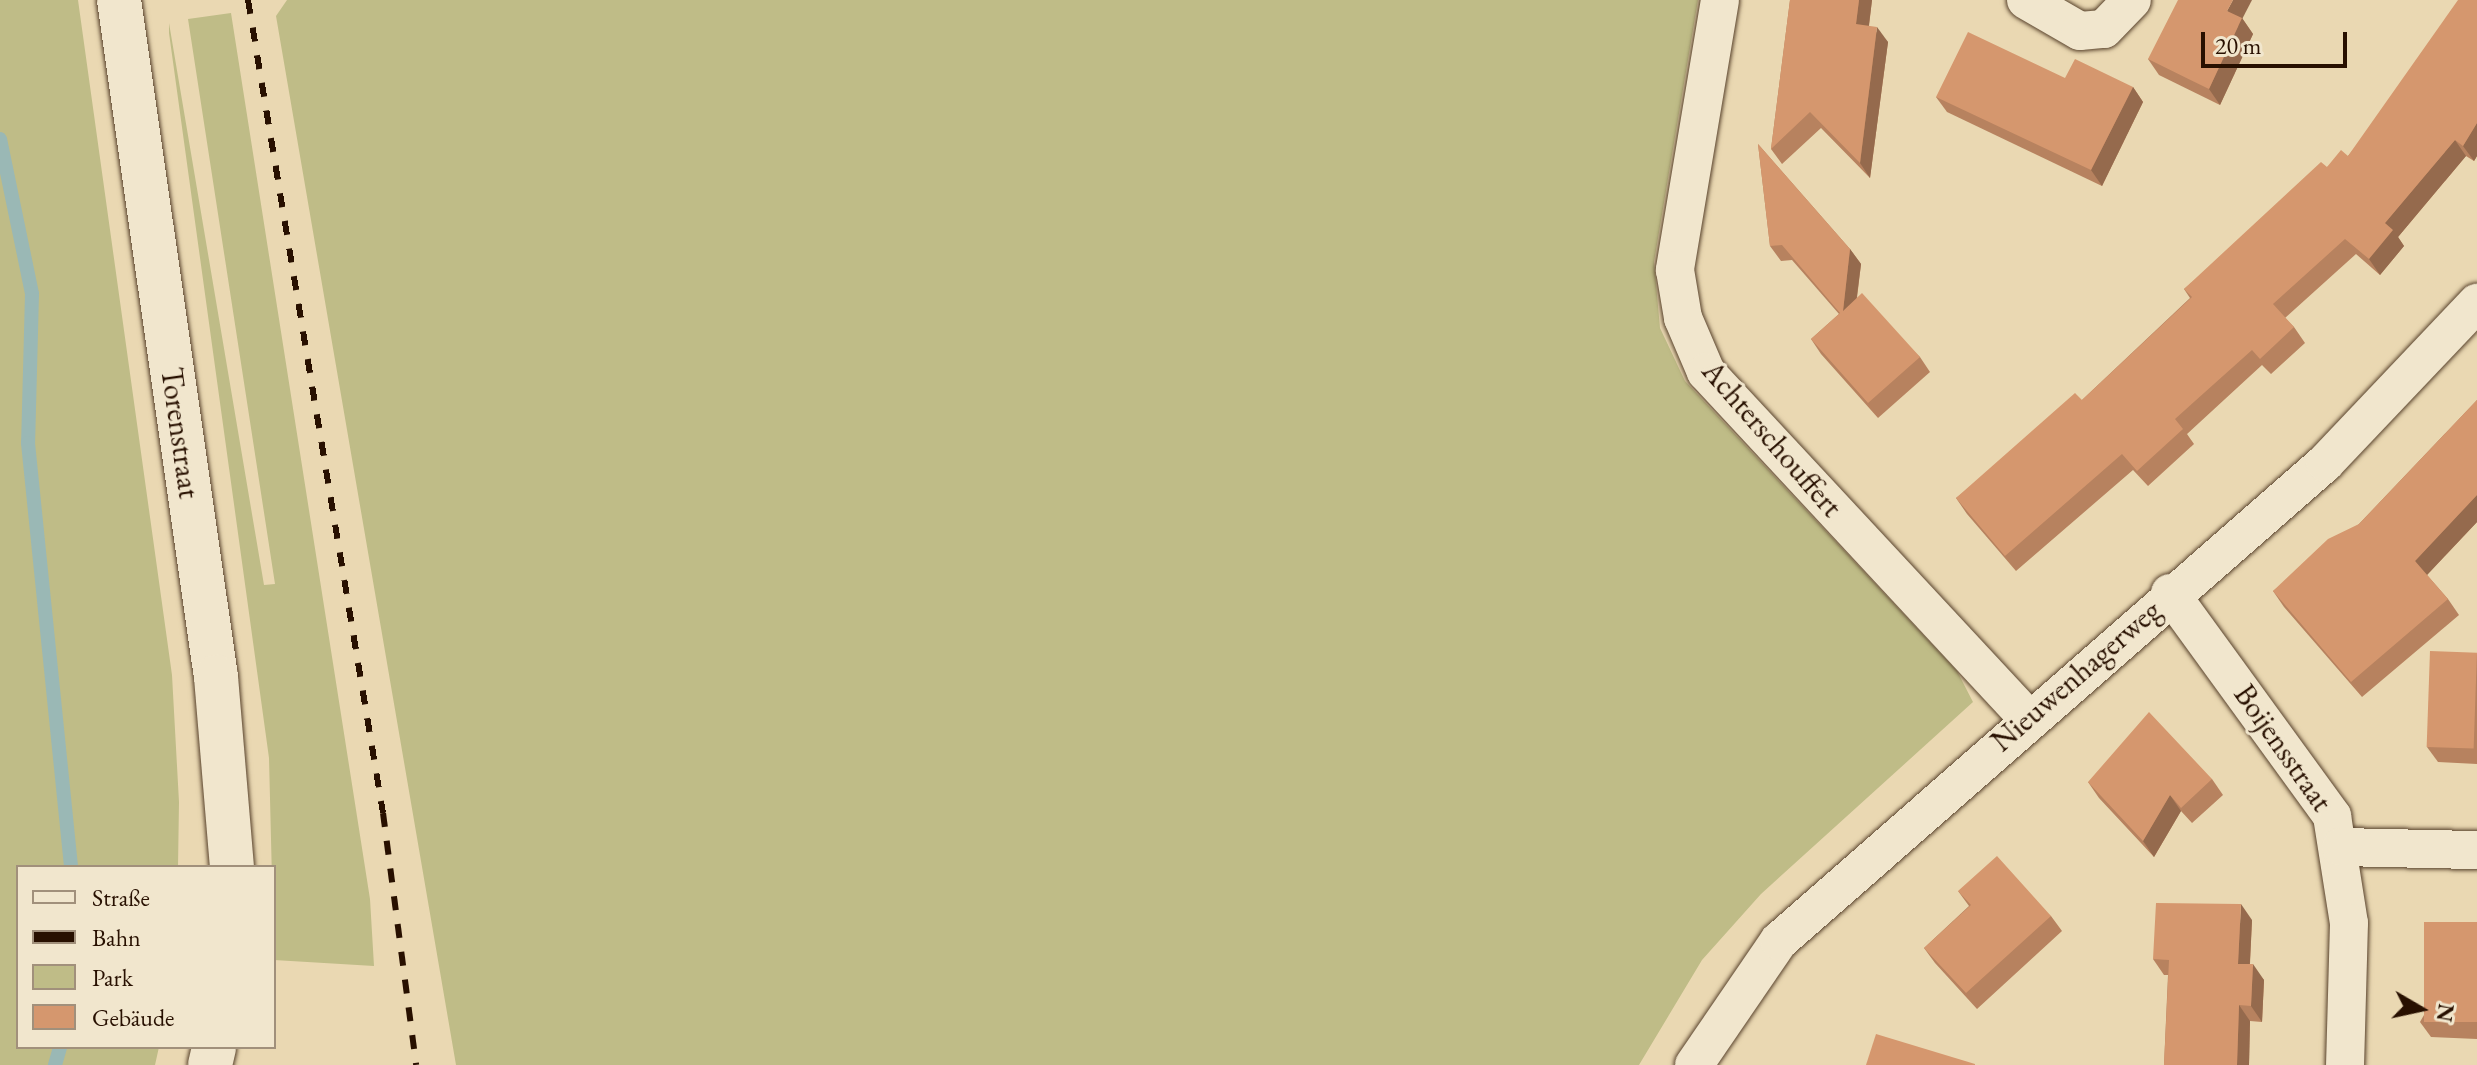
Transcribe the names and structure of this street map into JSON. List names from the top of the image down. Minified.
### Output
{"streets":{"street":["Torenstraat","Achterschouffert","Nieuwenhagerweg","Boijensstraat"]},"crossings":[["Achterschouffert","Nieuwenhagerweg"],["Nieuwenhagerweg","Boijensstraat"]],"legend":["Straße","Bahn","Park","Gebäude"],"scale_bar":"20 m","north":"right"}
